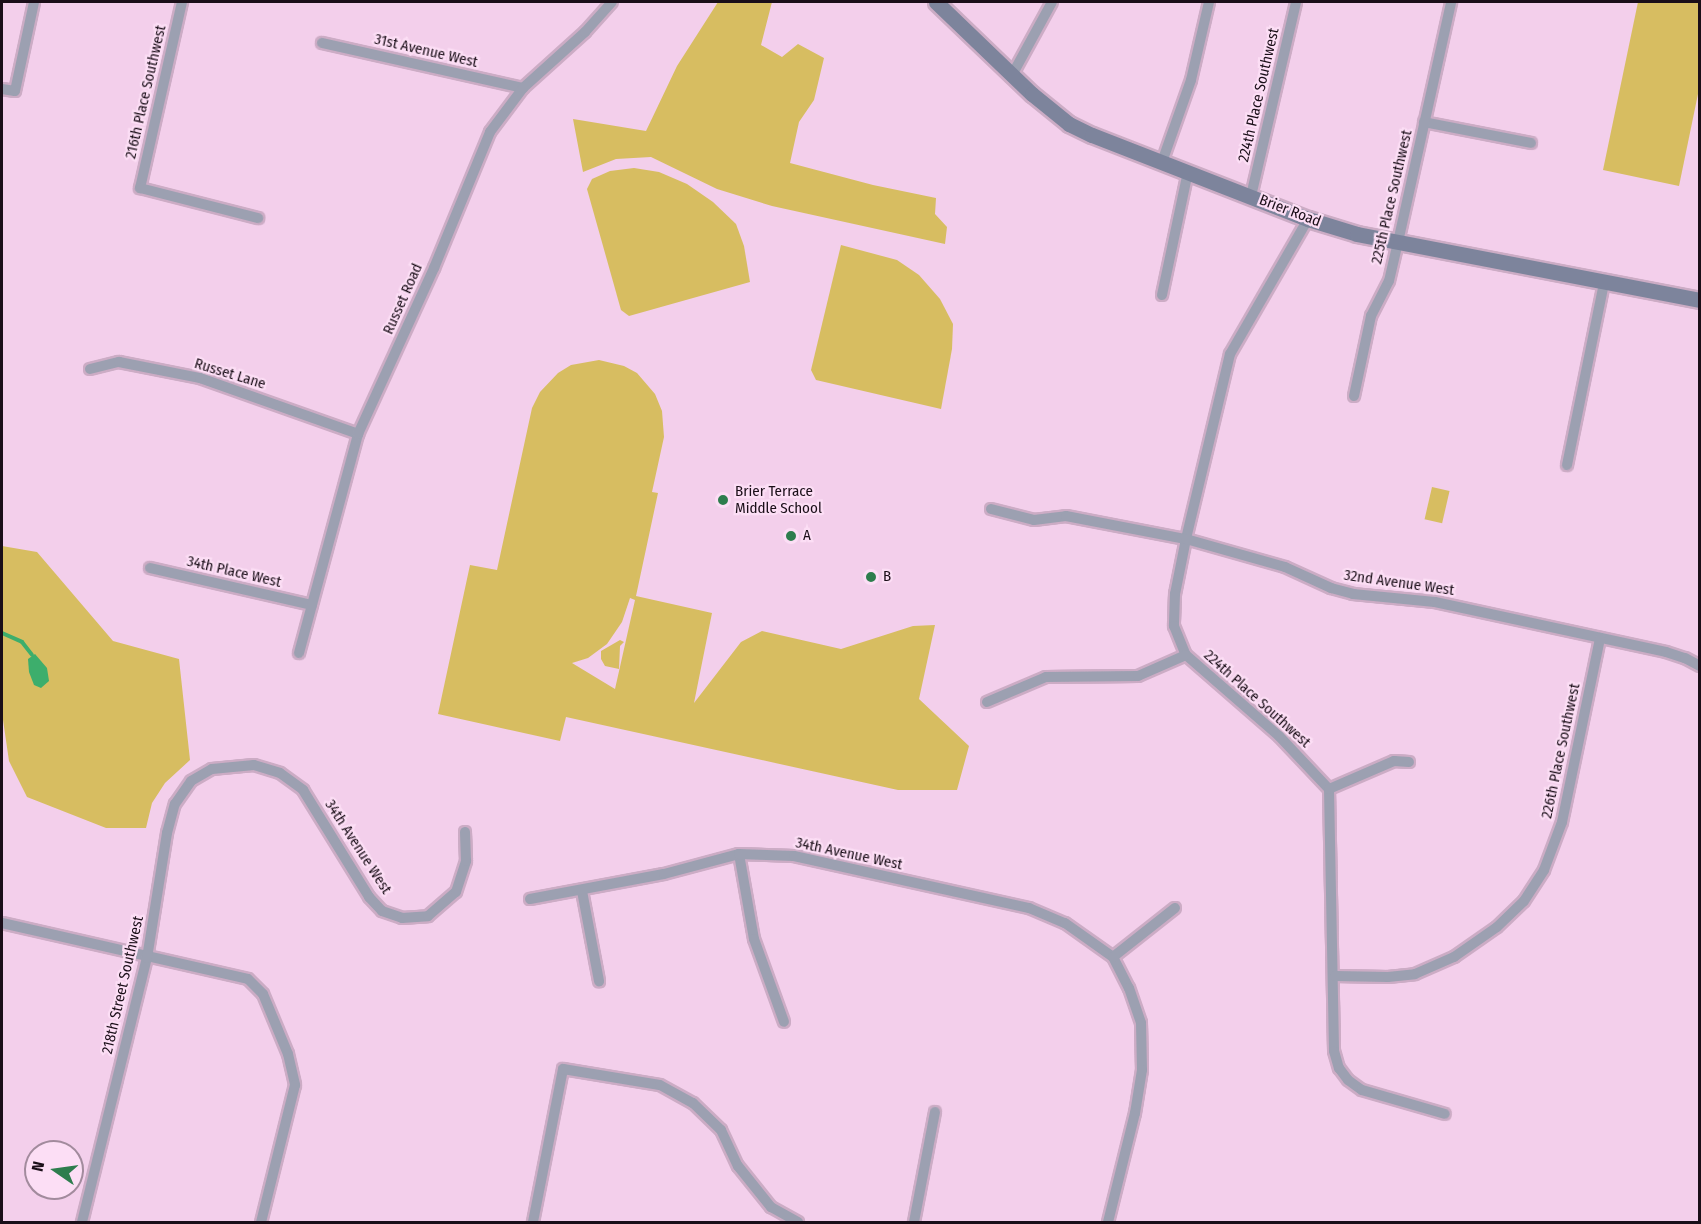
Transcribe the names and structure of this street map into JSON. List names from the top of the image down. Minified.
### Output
{"streets":{"main road":["Brier Road"],"street":["31st Avenue West","216th Place Southwest","224th Place Southwest","225th Place Southwest","Russet Road","Russet Lane","34th Place West","32nd Avenue West","226th Place Southwest","34th Avenue West","218th Street Southwest"]},"crossings":[["31st Avenue West","Russet Road"],["224th Place Southwest","Brier Road"],["224th Place Southwest","32nd Avenue West"],["225th Place Southwest","Brier Road"],["Russet Road","Russet Lane"],["Russet Road","34th Place West"],["32nd Avenue West","226th Place Southwest"],["34th Avenue West","218th Street Southwest"]],"places":["Brier Terrace Middle School","A","B"],"north":"left"}
